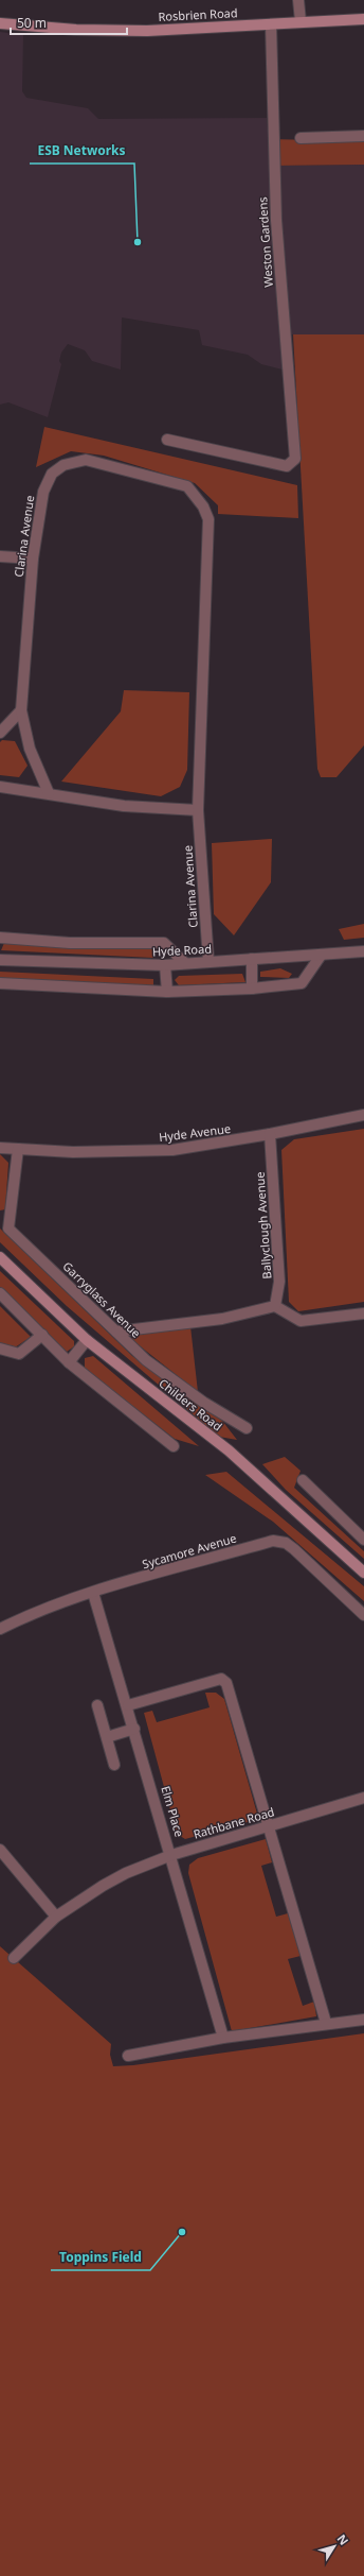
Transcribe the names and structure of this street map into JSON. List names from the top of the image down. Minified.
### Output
{"streets":{"main road":["Rosbrien Road","Childers Road"],"street":["Weston Gardens","Clarina Avenue","Hyde Road","Hyde Avenue","Ballyclough Avenue","Garryglass Avenue","Sycamore Avenue","Elm Place","Rathbane Road"]},"crossings":[["Rosbrien Road","Weston Gardens"],["Clarina Avenue","Hyde Road"],["Hyde Avenue","Ballyclough Avenue"],["Sycamore Avenue","Elm Place"],["Elm Place","Rathbane Road"]],"places":["ESB Networks","Toppins Field"],"scale_bar":"50 m","north":"top right"}
